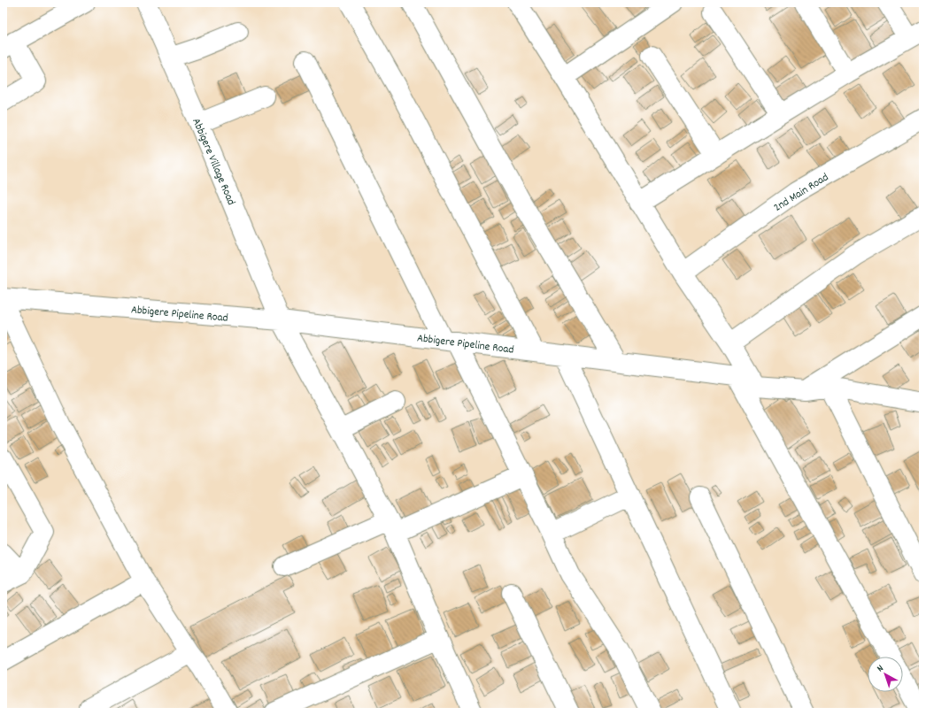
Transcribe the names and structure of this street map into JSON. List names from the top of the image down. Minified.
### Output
{"streets":{"street":["Abbigere Village Road","2nd Main Road","Abbigere Pipeline Road"]},"crossings":[["Abbigere Village Road","Abbigere Pipeline Road"]],"north":"top left"}
